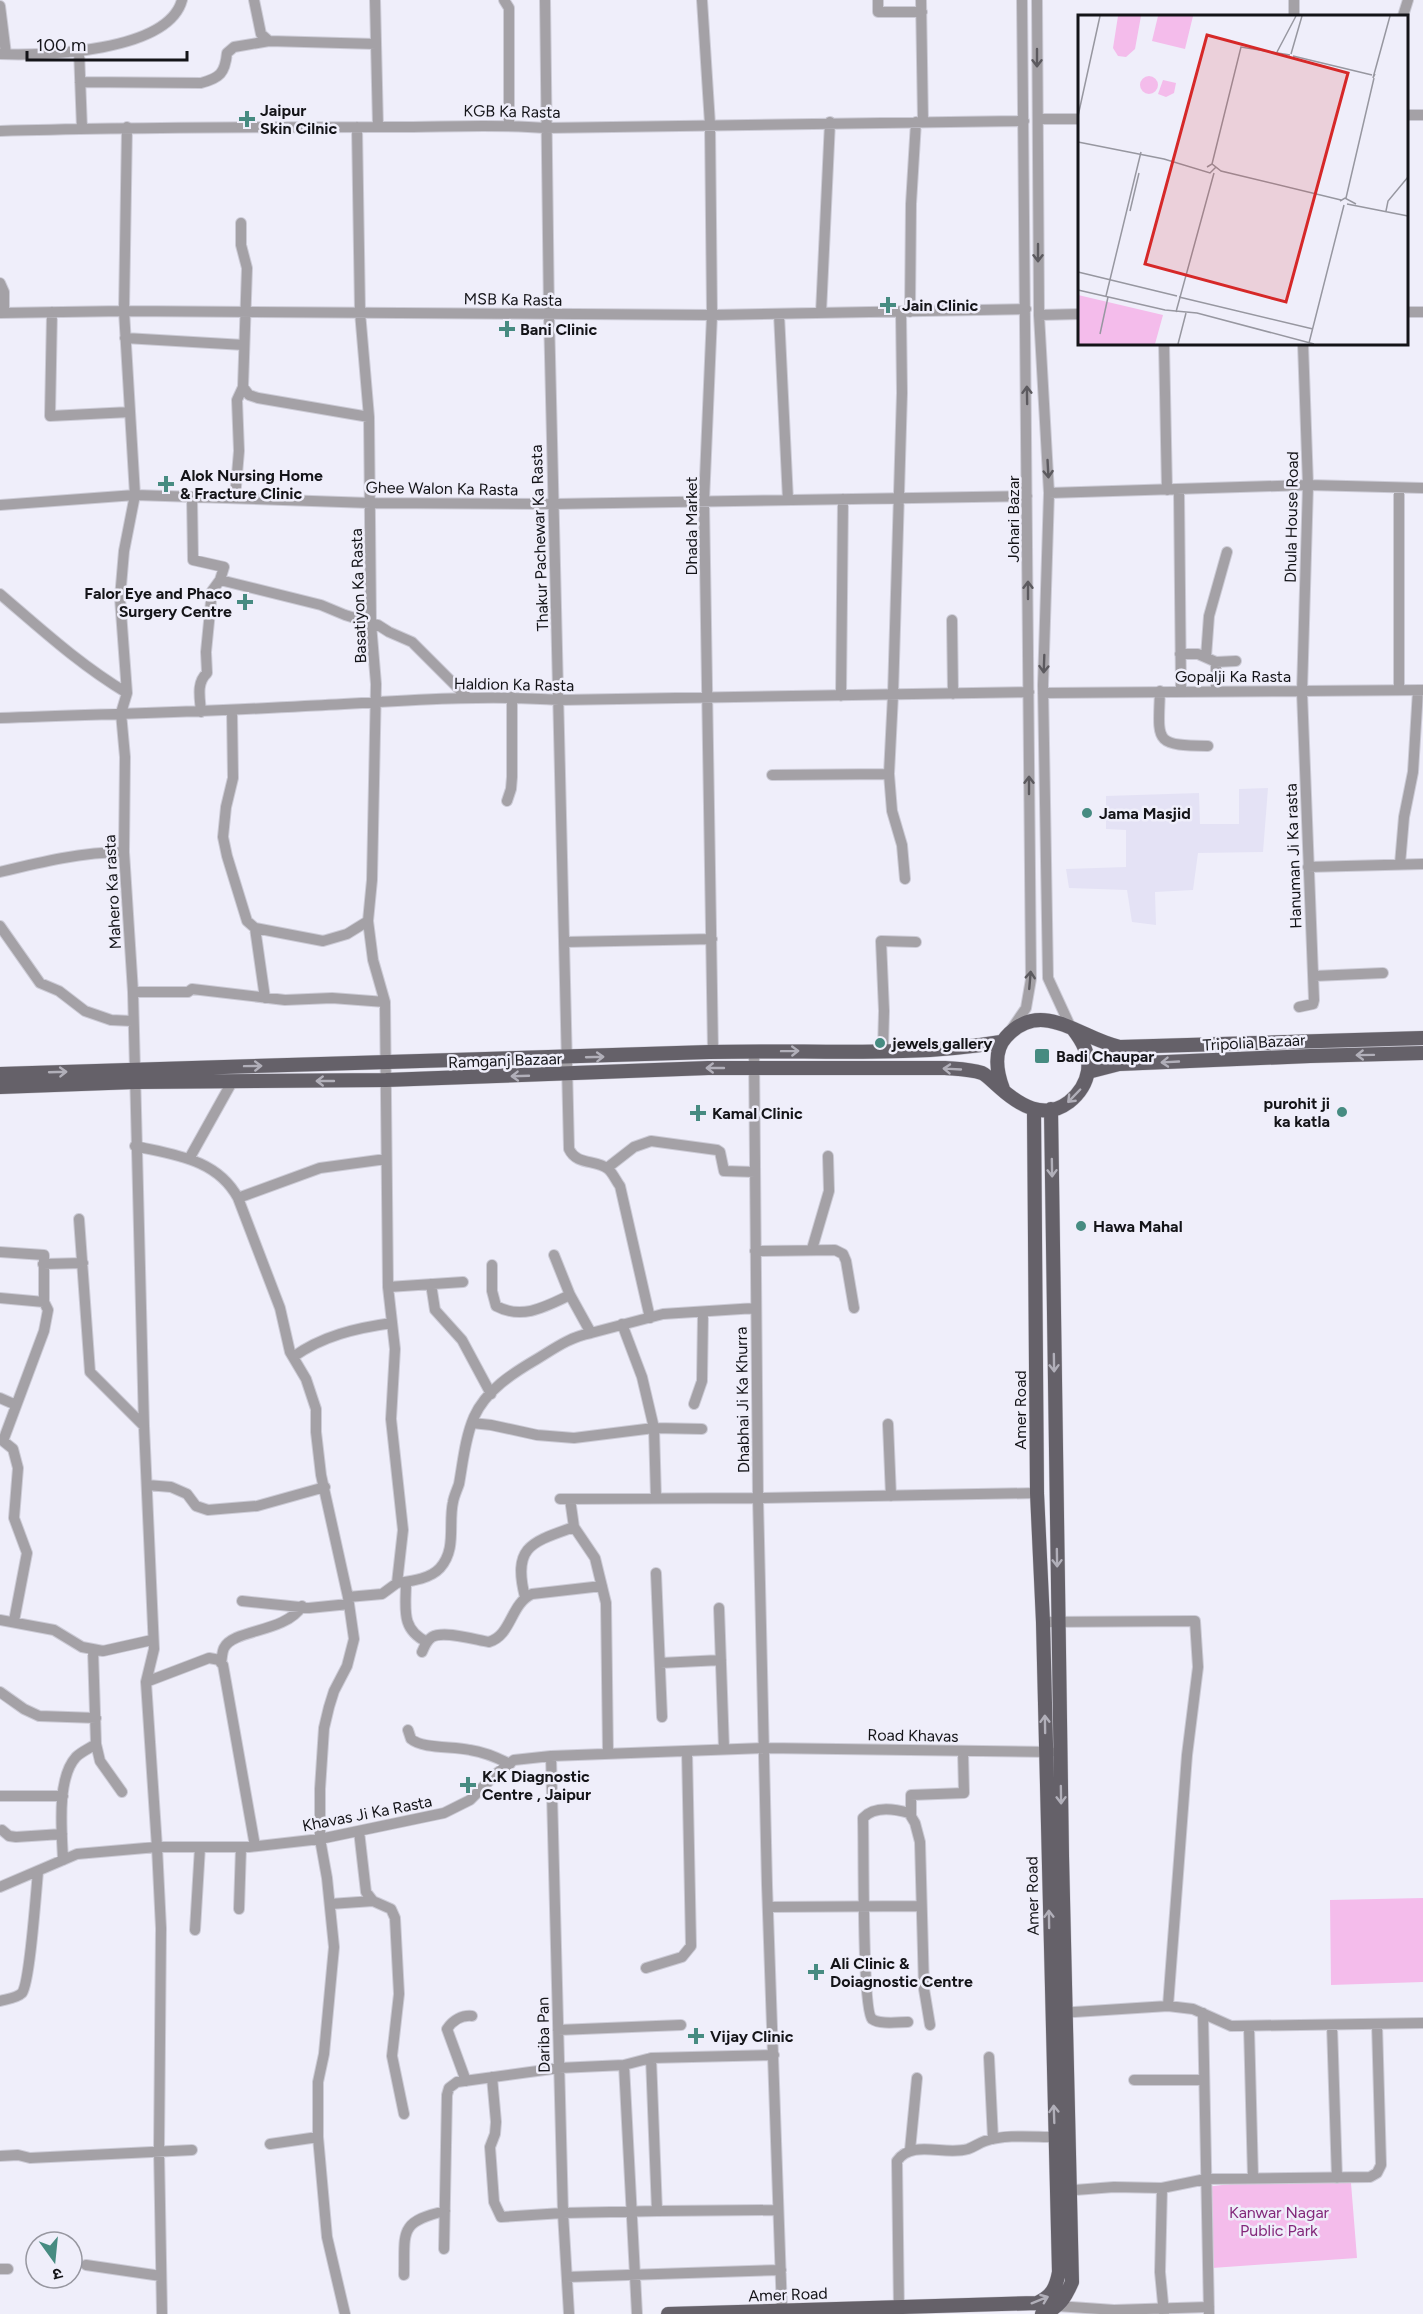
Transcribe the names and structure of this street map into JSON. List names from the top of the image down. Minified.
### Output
{"streets":{"main road":["Tripolia Bazaar","Ramganj Bazaar","Amer Road"],"street":["KGB Ka Rasta","MSB Ka Rasta","Ghee Walon Ka Rasta","Dhula House Road","Johari Bazar","Dhada Market","Thakur Pachewar Ka Rasta","Basatiyon Ka Rasta","Gopalji Ka Rasta","Haldion Ka Rasta","Hanuman Ji Ka rasta","Mahero Ka rasta","Dhabhai Ji Ka Khurra","Road Khavas","Khavas Ji Ka Rasta","Dariba Pan"]},"crossings":[["KGB Ka Rasta","Johari Bazar"],["KGB Ka Rasta","Dhada Market"],["KGB Ka Rasta","Thakur Pachewar Ka Rasta"],["KGB Ka Rasta","Basatiyon Ka Rasta"],["MSB Ka Rasta","Johari Bazar"],["MSB Ka Rasta","Dhada Market"],["MSB Ka Rasta","Thakur Pachewar Ka Rasta"],["MSB Ka Rasta","Basatiyon Ka Rasta"],["Ghee Walon Ka Rasta","Johari Bazar"],["Ghee Walon Ka Rasta","Dhada Market"],["Ghee Walon Ka Rasta","Thakur Pachewar Ka Rasta"],["Ghee Walon Ka Rasta","Basatiyon Ka Rasta"],["Dhula House Road","Gopalji Ka Rasta"],["Dhula House Road","Hanuman Ji Ka rasta"],["Johari Bazar","Haldion Ka Rasta"],["Johari Bazar","Tripolia Bazaar"],["Johari Bazar","Ramganj Bazaar"],["Johari Bazar","Amer Road"],["Dhada Market","Haldion Ka Rasta"],["Dhada Market","Ramganj Bazaar"],["Thakur Pachewar Ka Rasta","Haldion Ka Rasta"],["Thakur Pachewar Ka Rasta","Ramganj Bazaar"],["Basatiyon Ka Rasta","Haldion Ka Rasta"],["Basatiyon Ka Rasta","Ramganj Bazaar"],["Gopalji Ka Rasta","Hanuman Ji Ka rasta"],["Haldion Ka Rasta","Mahero Ka rasta"],["Mahero Ka rasta","Ramganj Bazaar"],["Mahero Ka rasta","Khavas Ji Ka Rasta"],["Tripolia Bazaar","Ramganj Bazaar"],["Tripolia Bazaar","Amer Road"],["Ramganj Bazaar","Dhabhai Ji Ka Khurra"],["Ramganj Bazaar","Amer Road"],["Dhabhai Ji Ka Khurra","Amer Road"],["Dhabhai Ji Ka Khurra","Road Khavas"],["Dhabhai Ji Ka Khurra","Khavas Ji Ka Rasta"],["Amer Road","Road Khavas"],["Road Khavas","Khavas Ji Ka Rasta"],["Khavas Ji Ka Rasta","Dariba Pan"]],"parks":["Kanwar Nagar Public Park"],"places":{"health":["Jaipur Skin Cilnic","Jain Clinic","Bani Clinic","Alok Nursing Home & Fracture Clinic","Falor Eye and Phaco Surgery Centre","Kamal Clinic","K.K Diagnostic Centre , Jaipur","Ali Clinic & Doiagnostic Centre","Vijay Clinic"],"other":["Jama Masjid","jewels gallery","purohit ji ka katla","Hawa Mahal"],"transit":["Badi Chaupar"]},"scale_bar":"100 m","north":"bottom"}
